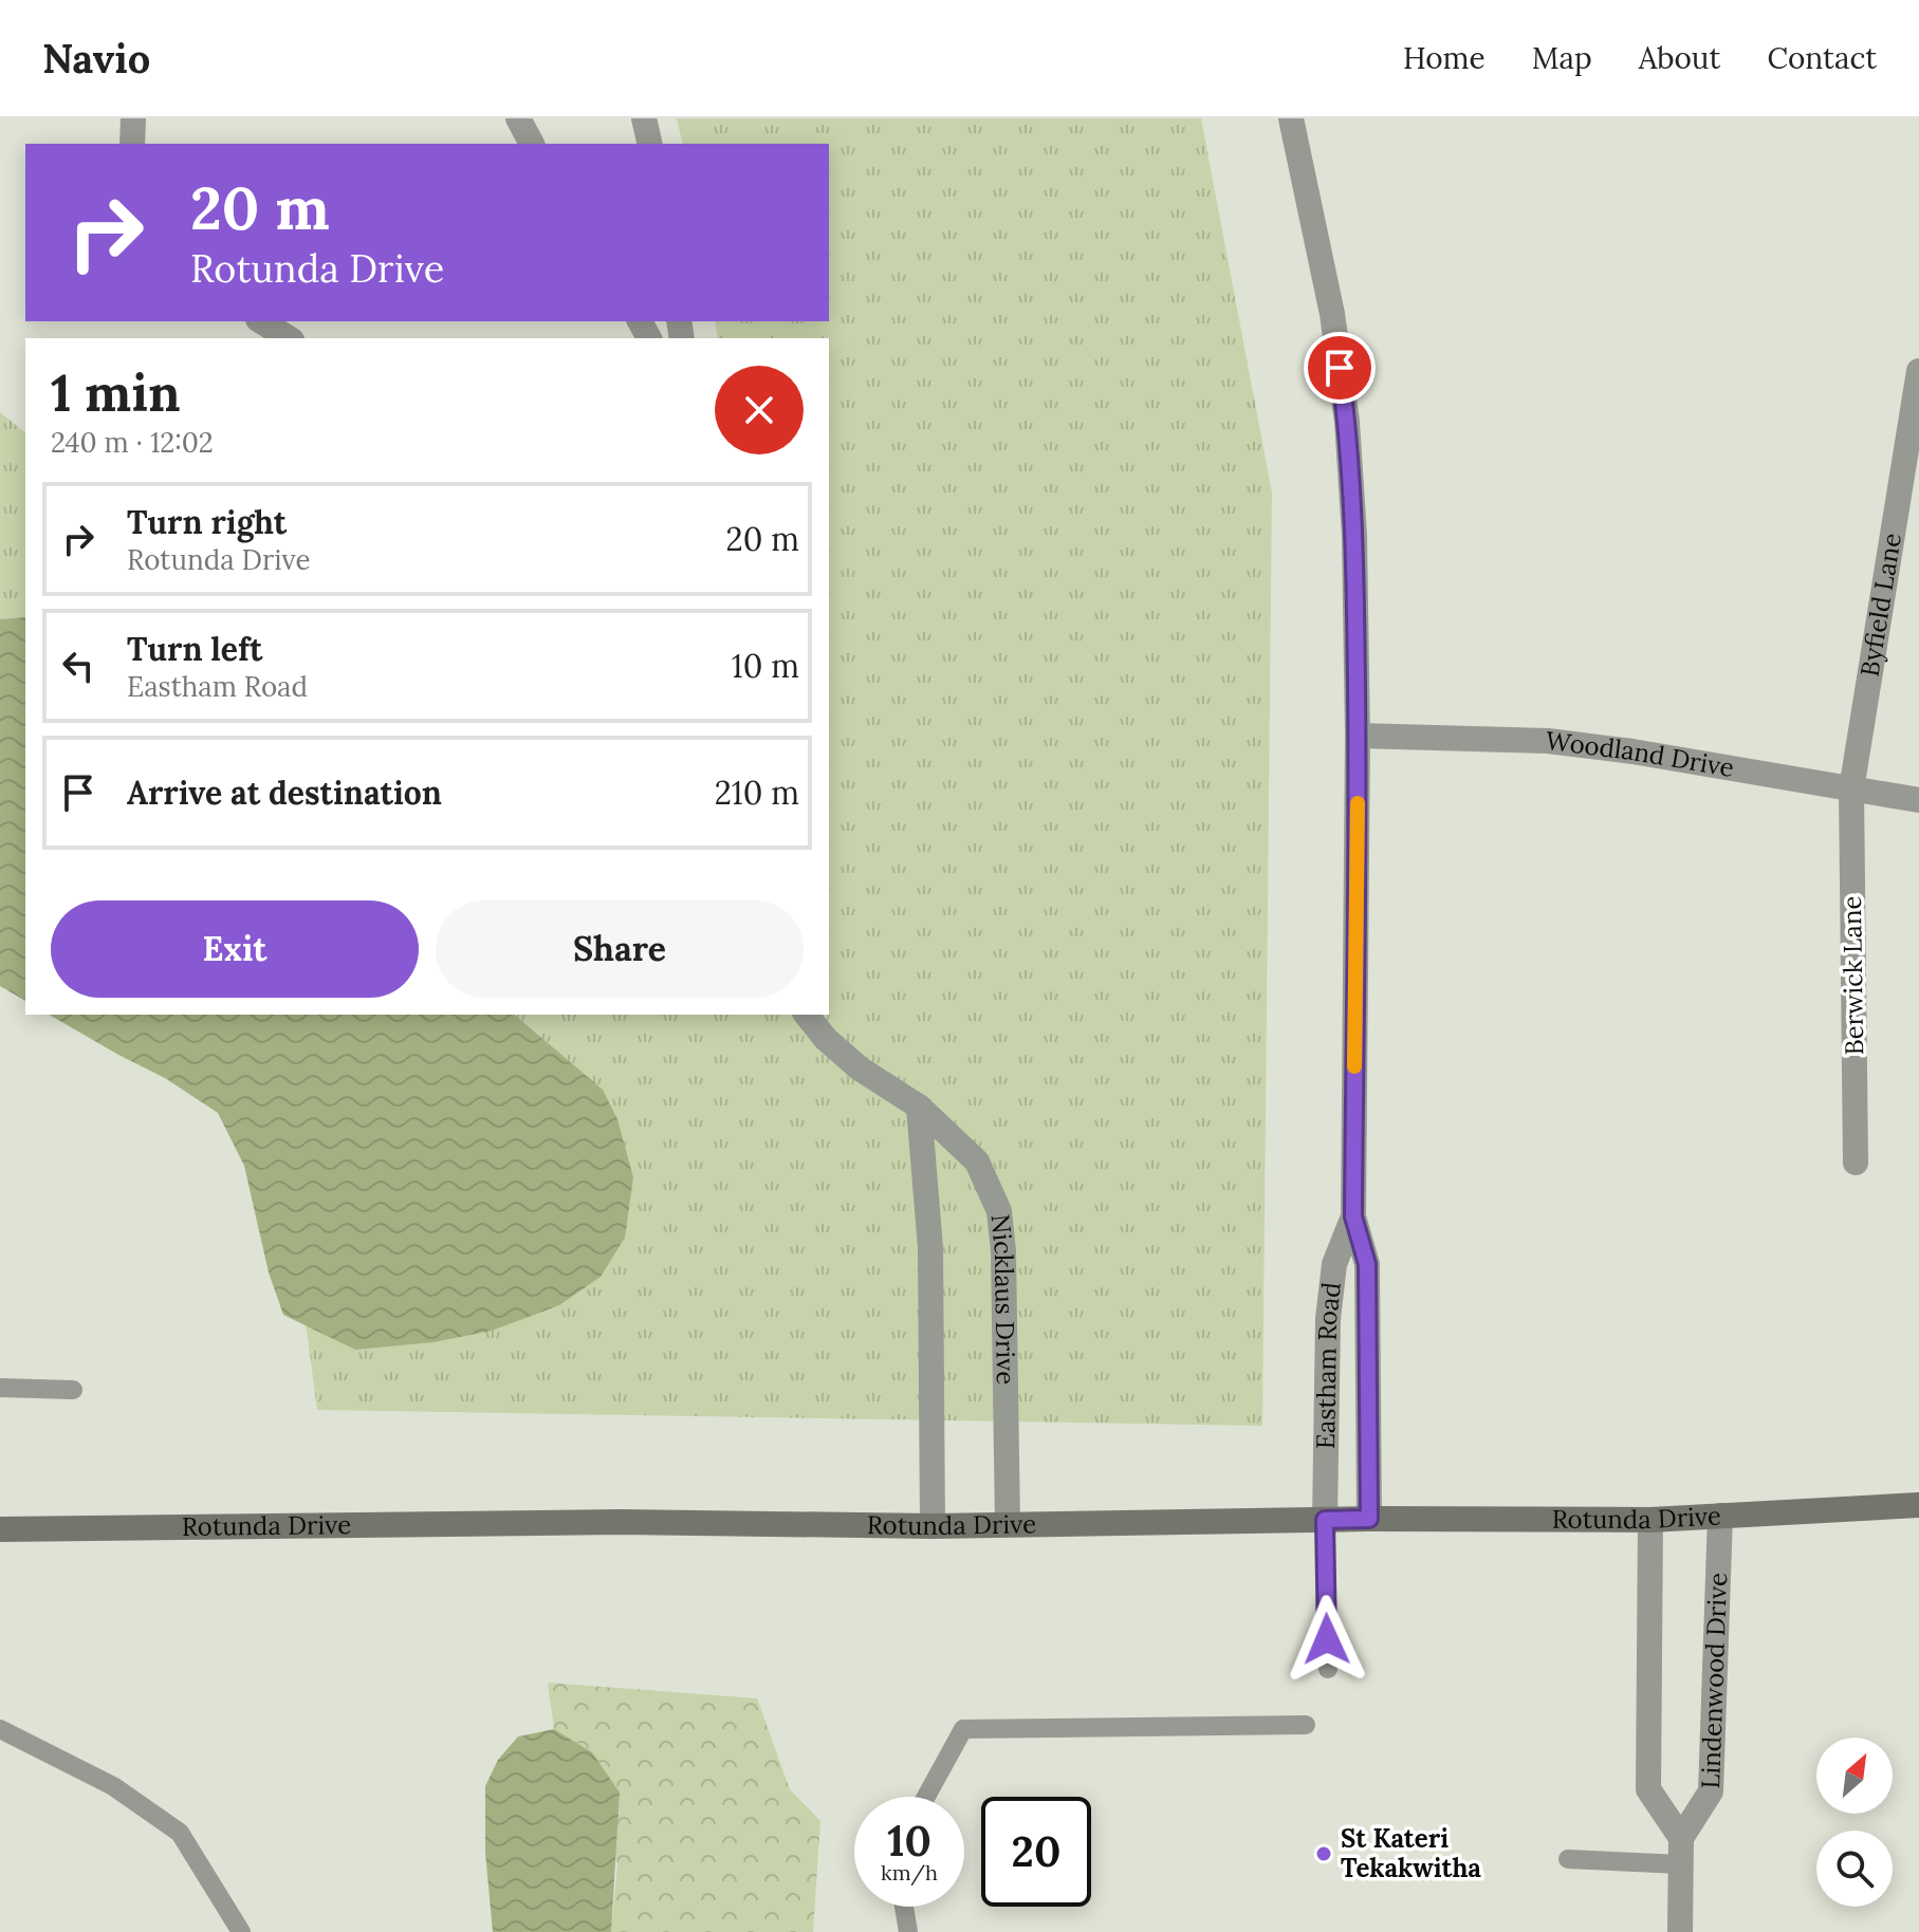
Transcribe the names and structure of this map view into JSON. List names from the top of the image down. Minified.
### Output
{"streets":{"main road":["Rotunda Drive"],"street":["Byfield Lane","Woodland Drive","Berwick Lane","Nicklaus Drive","Eastham Road","Lindenwood Drive"]},"crossings":[["Byfield Lane","Woodland Drive"],["Byfield Lane","Berwick Lane"],["Woodland Drive","Berwick Lane"],["Woodland Drive","Eastham Road"],["Nicklaus Drive","Rotunda Drive"],["Eastham Road","Rotunda Drive"],["Rotunda Drive","Lindenwood Drive"]],"places":["St Kateri Tekakwitha"],"north":"top right","page":{"header":"Navio","nav":["Home","Map","About","Contact"],"turn":["20 m","Rotunda Drive"],"heading":["1 min","240 m · 12:02"],"list":[{"name":"Turn right","note":"Rotunda Drive","value":"20 m"},{"name":"Turn left","note":"Eastham Road","value":"10 m"},{"name":"Arrive at destination","value":"210 m"}],"buttons":["Exit","Share"],"speed":"10 km/h","limit":"20"}}
